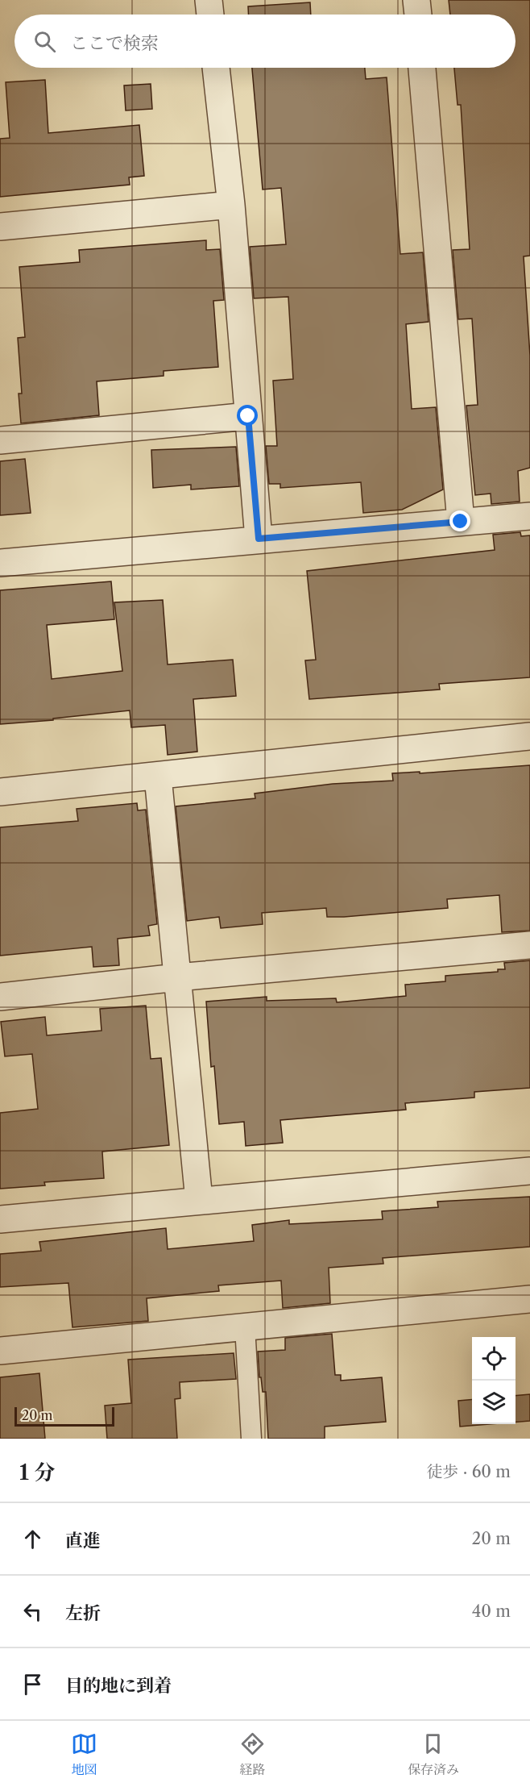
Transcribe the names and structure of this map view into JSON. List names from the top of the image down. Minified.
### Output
{"scale_bar":"20 m","page":{"search":"ここで検索","scale":"20 m","heading":["1 分","徒歩 · 60 m"],"list":[["直進","20 m"],["左折","40 m"],"目的地に到着"],"nav":["地図","経路","保存済み"]}}
